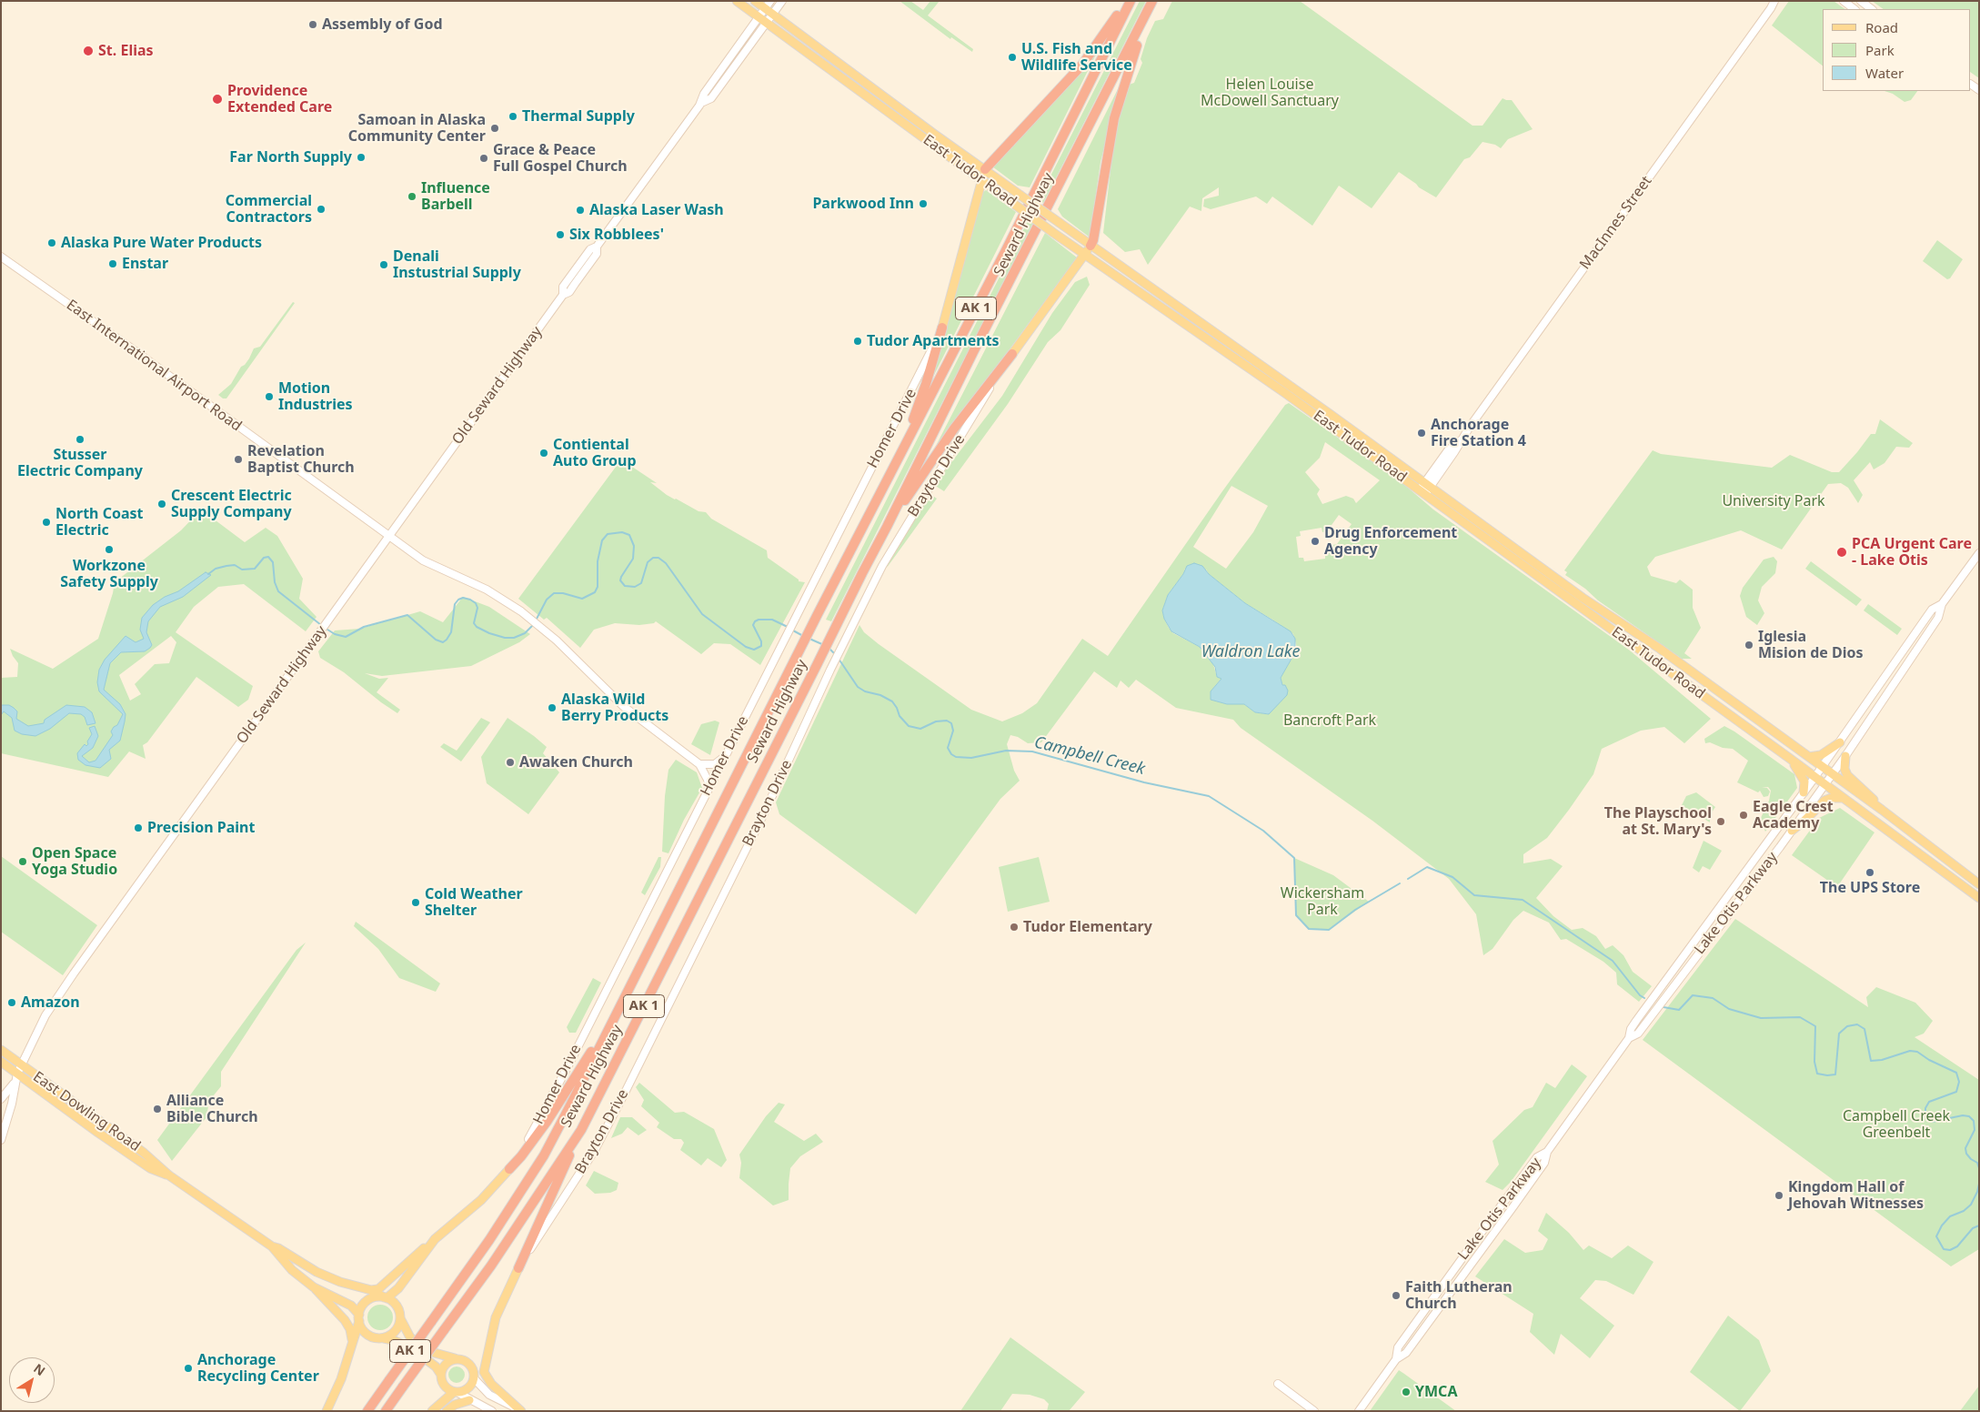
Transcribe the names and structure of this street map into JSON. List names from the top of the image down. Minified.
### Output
{"streets":{"highway":["Seward Highway","AK 1"],"main road":["East Tudor Road","MacInnes Street","East International Airport Road","Old Seward Highway","Homer Drive","Brayton Drive","Lake Otis Parkway","East Dowling Road"]},"crossings":[["East Tudor Road","MacInnes Street"],["East Tudor Road","Old Seward Highway"],["East Tudor Road","Homer Drive"],["East Tudor Road","Brayton Drive"],["East Tudor Road","Lake Otis Parkway"],["East International Airport Road","Old Seward Highway"],["East International Airport Road","Homer Drive"],["Old Seward Highway","East Dowling Road"],["Homer Drive","East Dowling Road"]],"water":["Waldron Lake","Campbell Creek"],"parks":["Helen Louise McDowell Sanctuary","University Park","Bancroft Park","Wickersham Park","Campbell Creek Greenbelt"],"places":["Assembly of God","St. Elias","U.S. Fish and Wildlife Service","Providence Extended Care","Thermal Supply","Samoan in Alaska Community Center","Far North Supply","Grace & Peace Full Gospel Church","Influence Barbell","Parkwood Inn","Commercial Contractors","Alaska Laser Wash","Six Robblees'","Alaska Pure Water Products","Enstar","Denali Instustrial Supply","Tudor Apartments","Motion Industries","Anchorage Fire Station 4","Stusser Electric Company","Contiental Auto Group","Revelation Baptist Church","Crescent Electric Supply Company","North Coast Electric","Drug Enforcement Agency","Workzone Safety Supply","PCA Urgent Care - Lake Otis","Iglesia Mision de Dios","Alaska Wild Berry Products","Awaken Church","Eagle Crest Academy","The Playschool at St. Mary's","Precision Paint","Open Space Yoga Studio","The UPS Store","Cold Weather Shelter","Tudor Elementary","Amazon","Alliance Bible Church","Kingdom Hall of Jehovah Witnesses","Faith Lutheran Church","Anchorage Recycling Center","YMCA"],"legend":["Road","Park","Water"],"north":"top right"}
